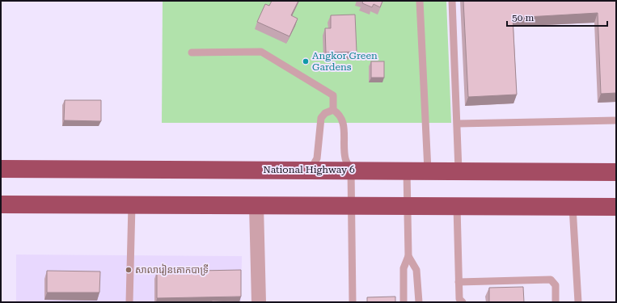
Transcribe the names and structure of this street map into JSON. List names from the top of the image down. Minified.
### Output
{"streets":{"highway":["National Highway 6"]},"places":["Angkor Green Gardens","សាលារៀនគោកបាទ្រី"],"scale_bar":"50 m"}
